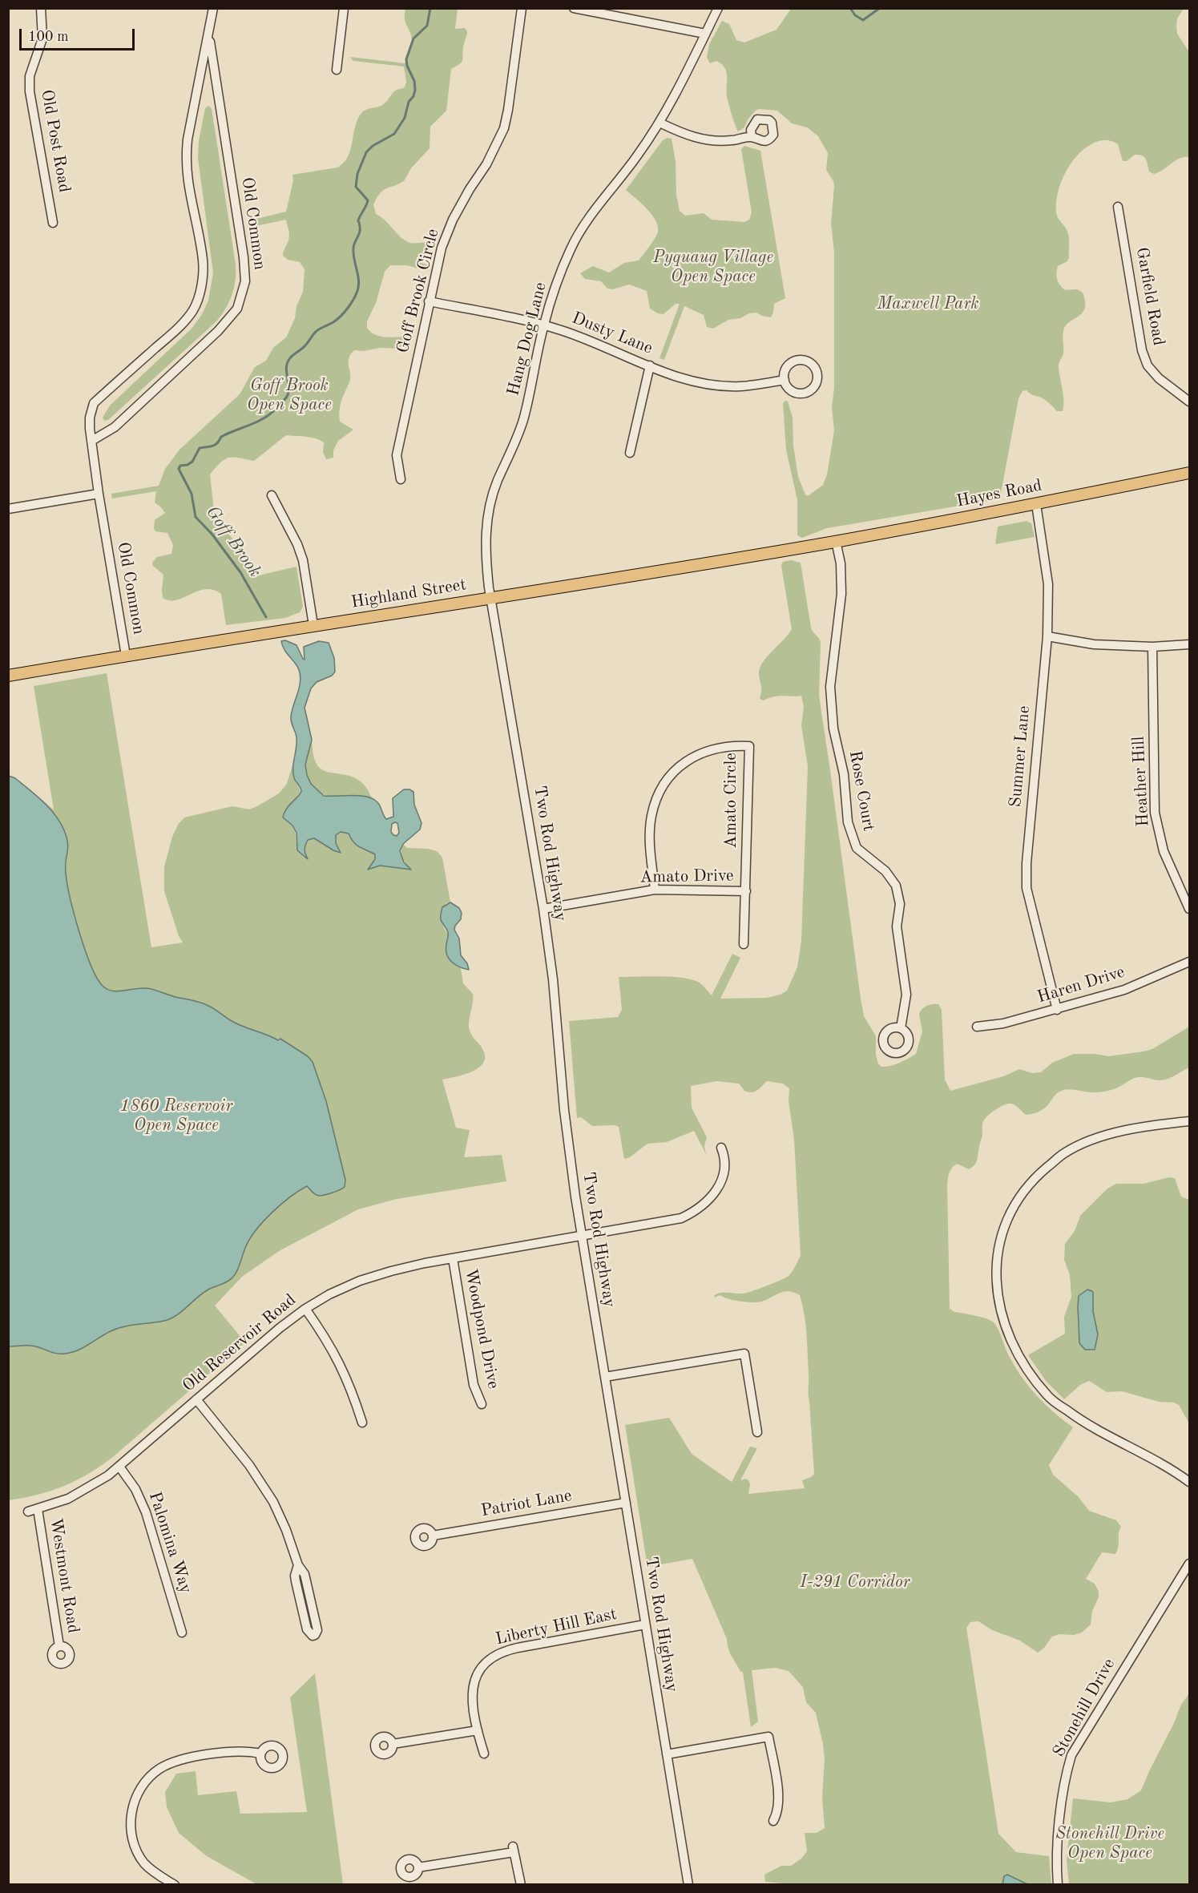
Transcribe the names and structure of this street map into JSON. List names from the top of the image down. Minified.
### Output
{"streets":{"main road":["Hayes Road","Highland Street"],"street":["Old Post Road","Old Common","Goff Brook Circle","Garfield Road","Dusty Lane","Hang Dog Lane","Summer Lane","Heather Hill","Rose Court","Amato Circle","Two Rod Highway","Amato Drive","Haren Drive","Woodpond Drive","Old Reservoir Road","Patriot Lane","Palomina Way","Westmont Road","Liberty Hill East","Stonehill Drive"]},"crossings":[["Old Common","Highland Street"],["Goff Brook Circle","Dusty Lane"],["Dusty Lane","Hang Dog Lane"],["Hang Dog Lane","Highland Street"],["Hang Dog Lane","Two Rod Highway"],["Hayes Road","Highland Street"],["Hayes Road","Summer Lane"],["Hayes Road","Rose Court"],["Highland Street","Two Rod Highway"],["Summer Lane","Haren Drive"],["Amato Circle","Amato Drive"],["Two Rod Highway","Amato Drive"],["Two Rod Highway","Old Reservoir Road"],["Two Rod Highway","Patriot Lane"],["Two Rod Highway","Liberty Hill East"],["Woodpond Drive","Old Reservoir Road"],["Old Reservoir Road","Palomina Way"],["Old Reservoir Road","Westmont Road"]],"water":["Goff Brook"],"parks":["Pyquaug Village Open Space","Maxwell Park","Goff Brook Open Space","1860 Reservoir Open Space","I-291 Corridor","Stonehill Drive Open Space"],"scale_bar":"100 m"}
